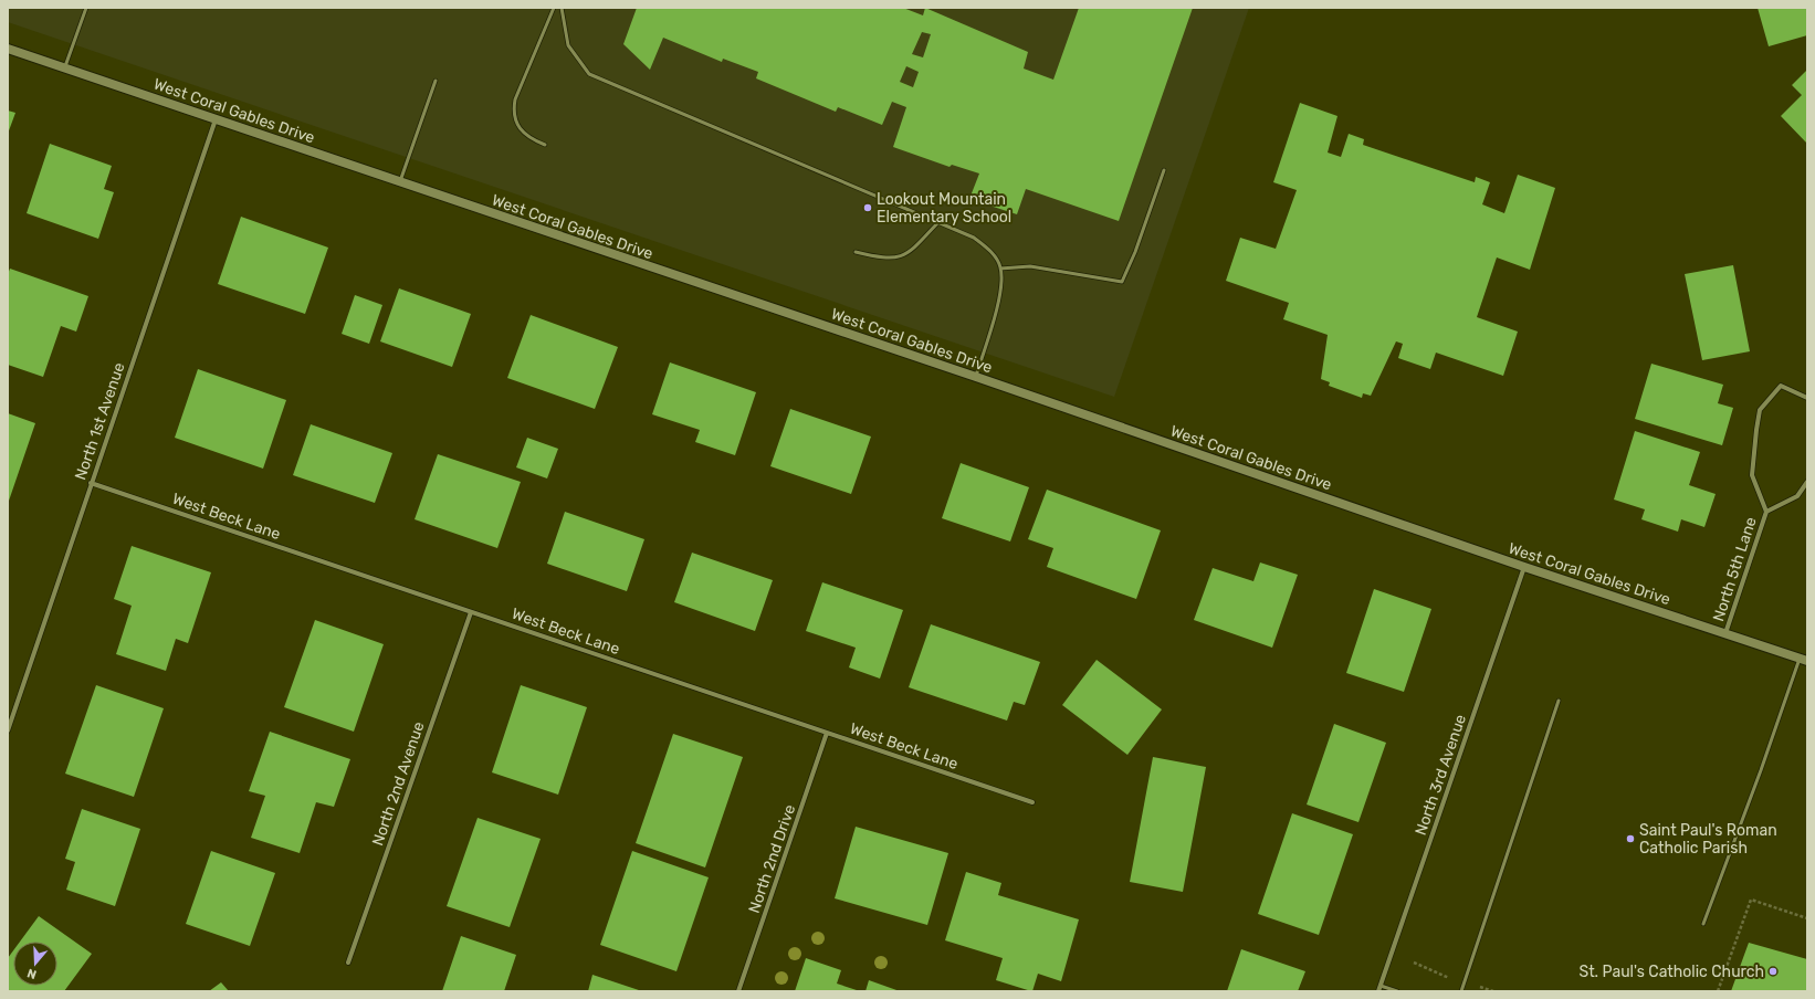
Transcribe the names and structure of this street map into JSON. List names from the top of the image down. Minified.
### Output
{"streets":{"street":["West Coral Gables Drive","North 1st Avenue","West Beck Lane","North 5th Lane","North 3rd Avenue","North 2nd Avenue","North 2nd Drive"]},"crossings":[["West Coral Gables Drive","North 1st Avenue"],["West Coral Gables Drive","North 5th Lane"],["West Coral Gables Drive","North 3rd Avenue"],["North 1st Avenue","West Beck Lane"],["West Beck Lane","North 2nd Avenue"],["West Beck Lane","North 2nd Drive"]],"places":["Lookout Mountain Elementary School","Saint Paul's Roman Catholic Parish","St. Paul's Catholic Church"],"north":"bottom"}
